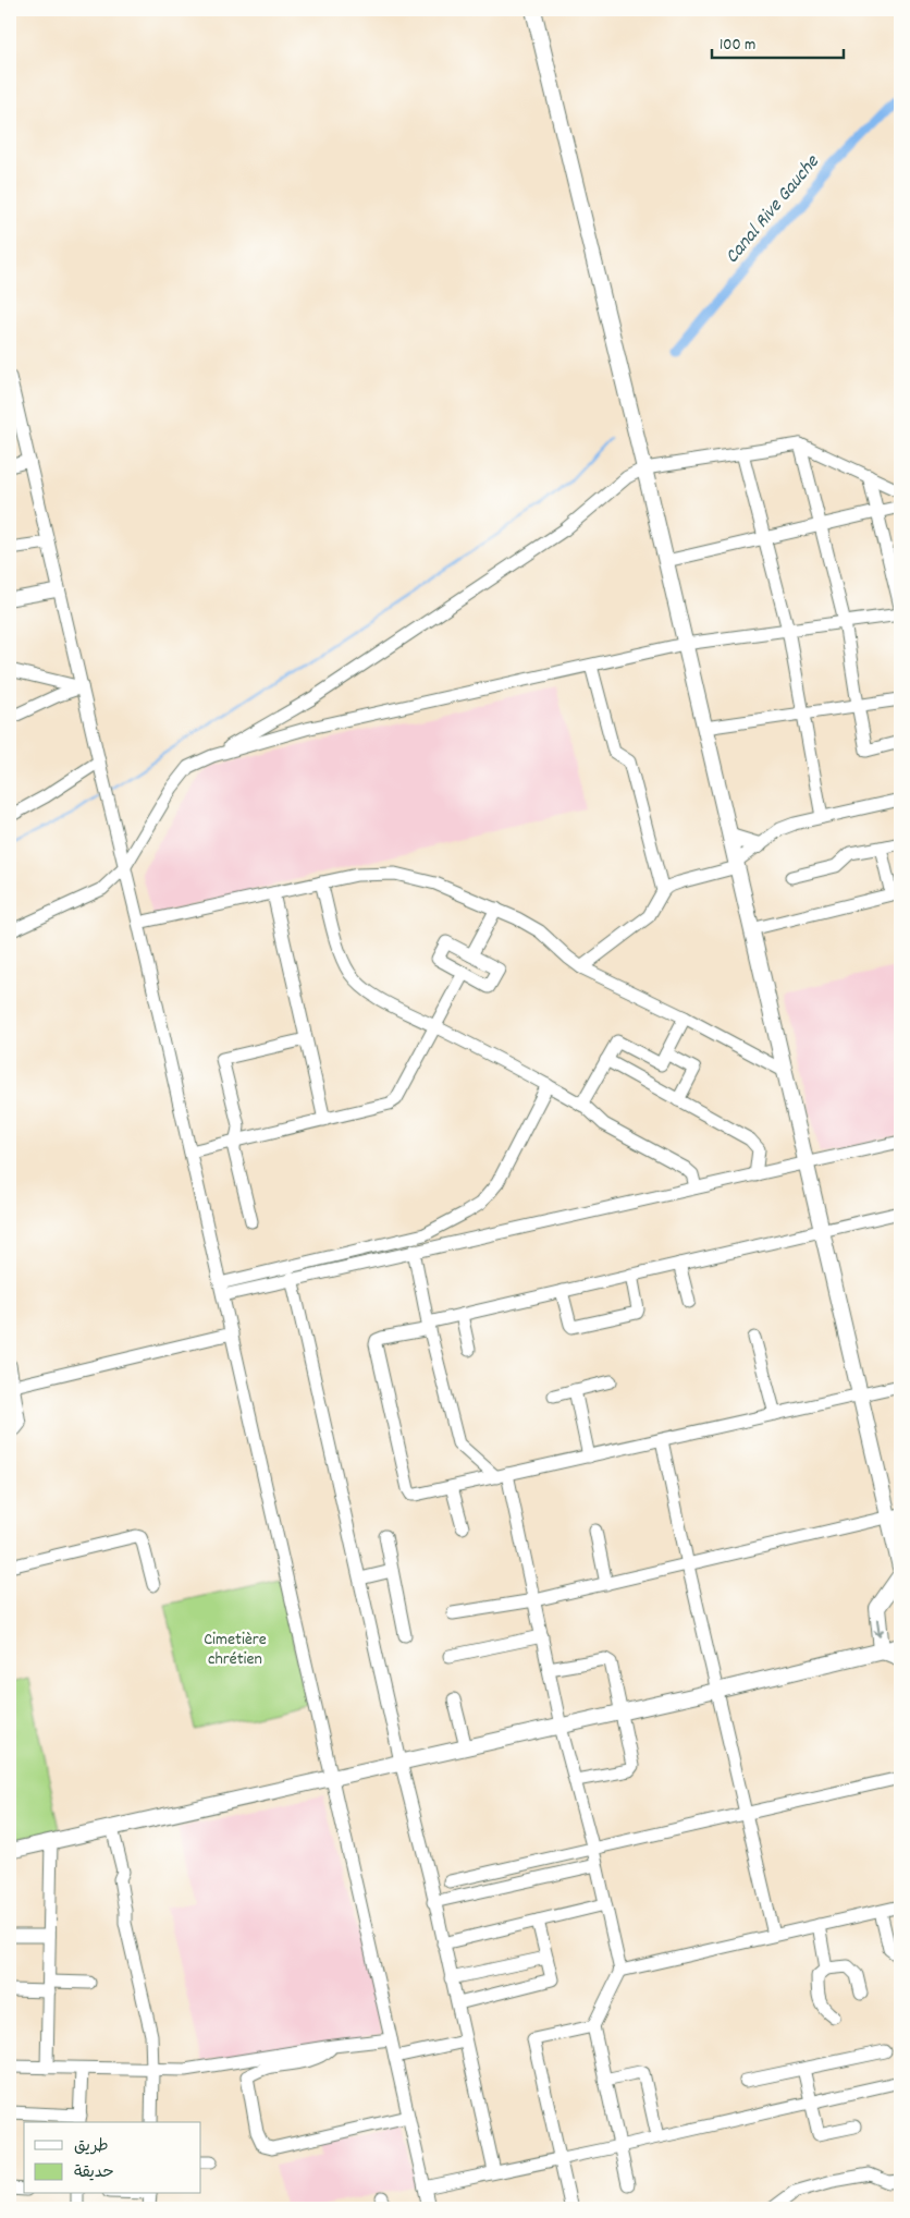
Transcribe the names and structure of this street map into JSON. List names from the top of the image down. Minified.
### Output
{"water":["Canal Rive Gauche"],"parks":["Cimetière chrétien"],"legend":["طريق","حديقة"],"scale_bar":"100 m"}
